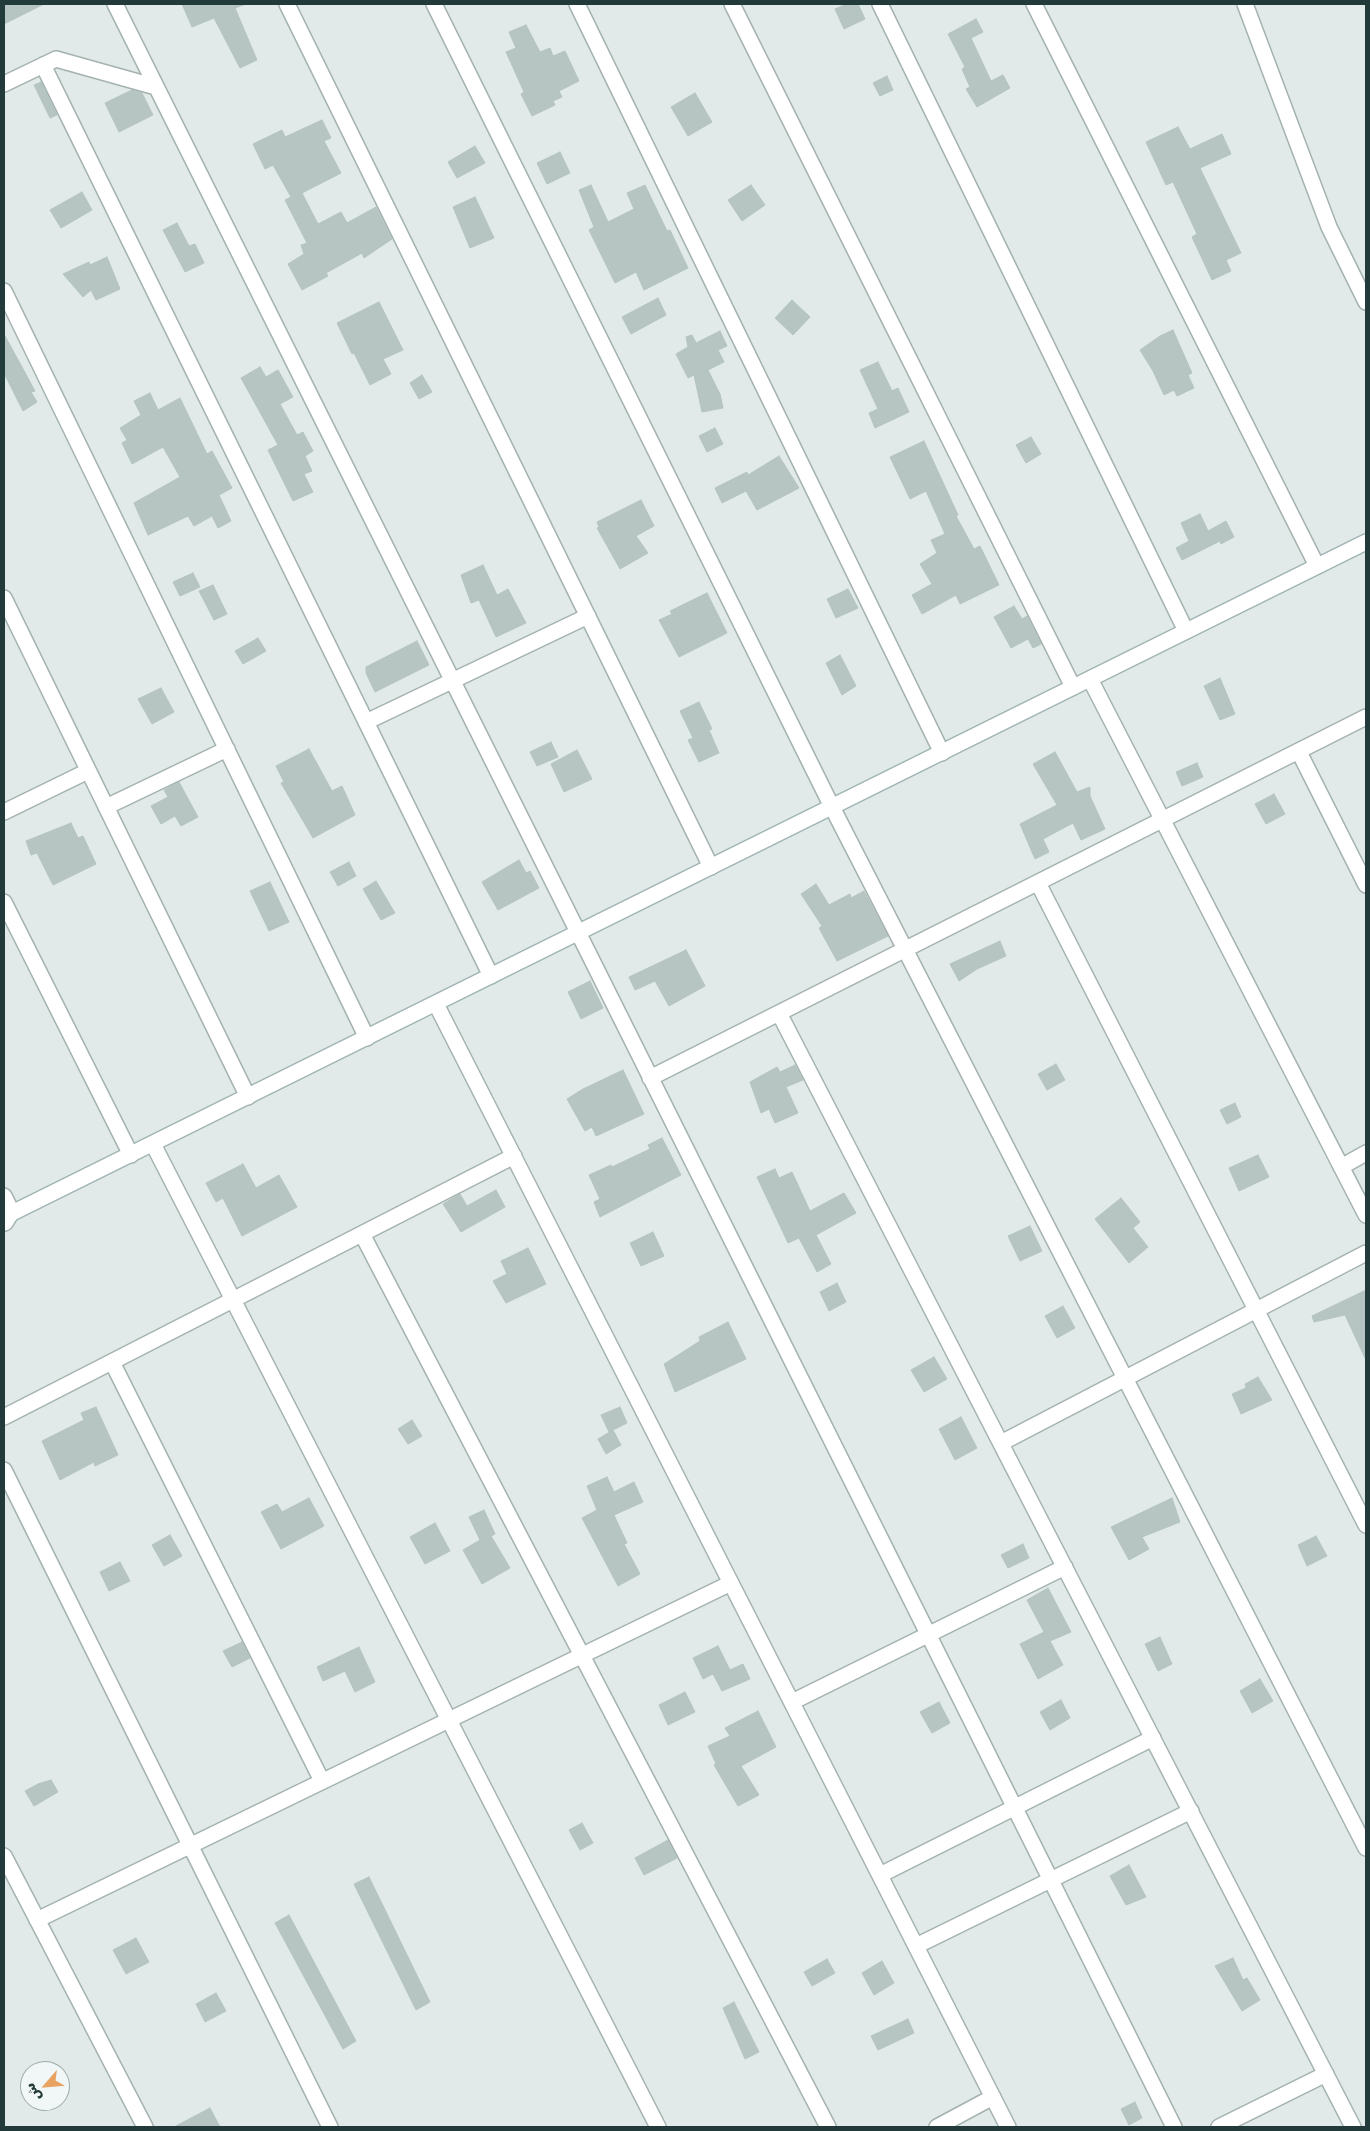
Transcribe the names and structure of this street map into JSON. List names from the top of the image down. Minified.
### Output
{"north":"bottom left"}
